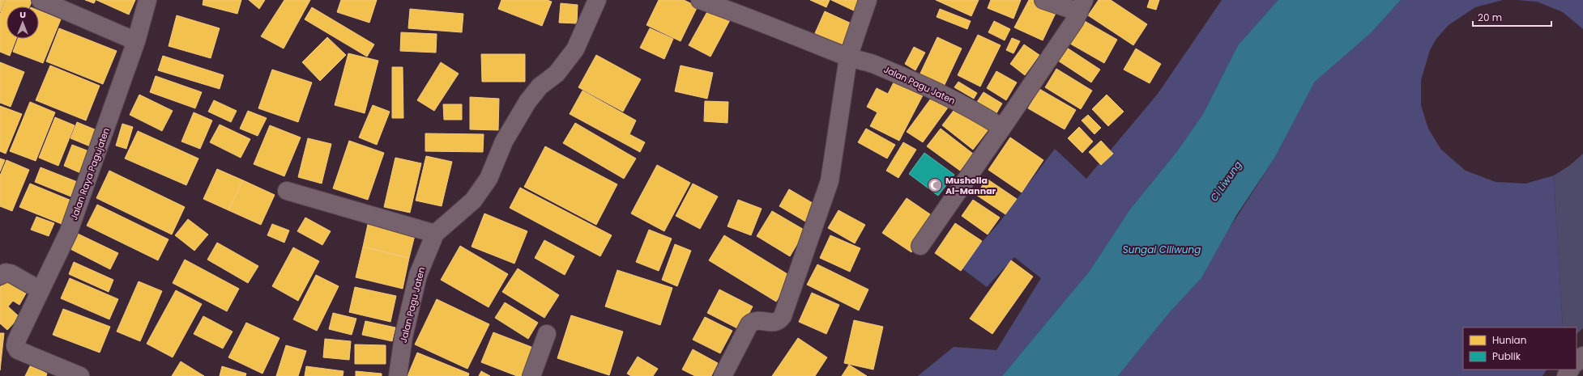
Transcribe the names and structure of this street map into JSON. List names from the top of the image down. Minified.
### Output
{"streets":{"street":["Jalan Pagu Jaten","Jalan Raya Pagujaten"]},"water":["Ci Liwung","Sungai Ciliwung"],"places":{"mosque":["Musholla Al-Mannar"]},"legend":["Hunian","Publik"],"scale_bar":"20 m","north":"top"}
